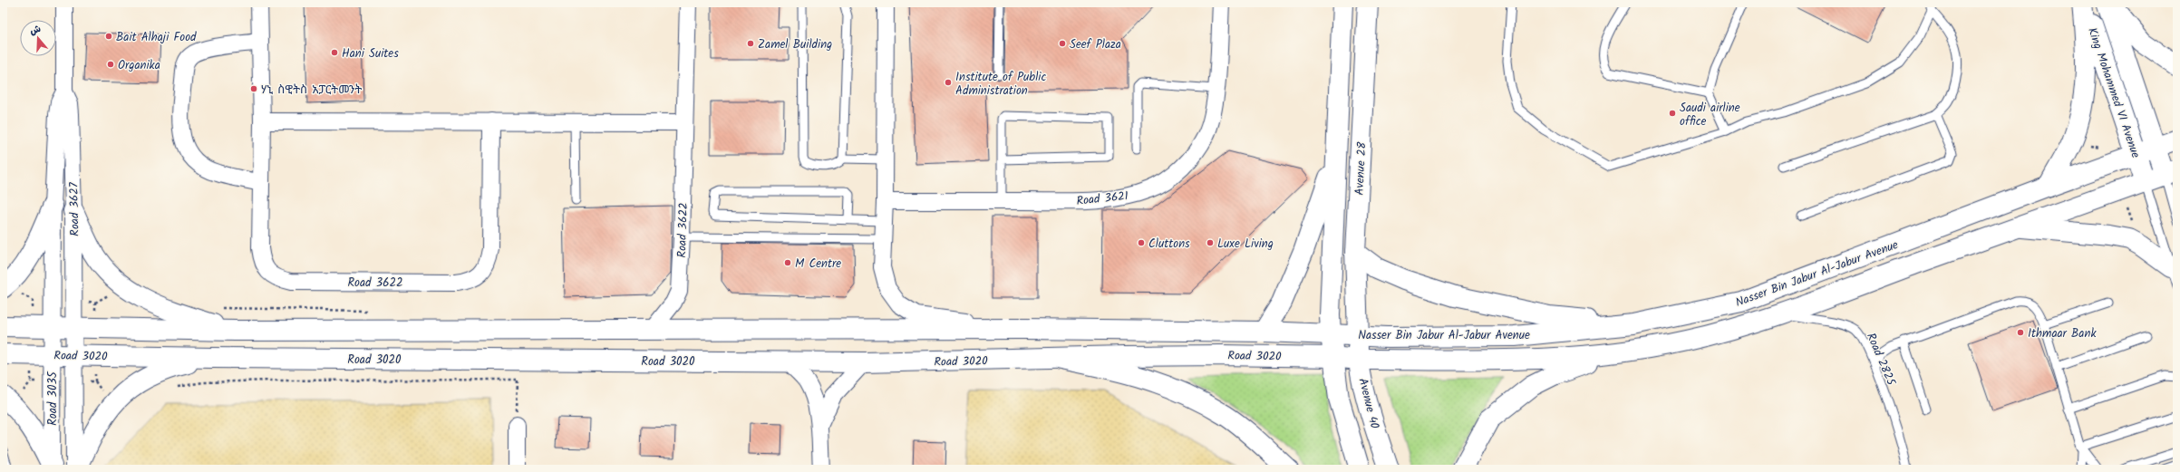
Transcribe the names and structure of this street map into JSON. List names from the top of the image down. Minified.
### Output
{"streets":{"street":["King Mohammed VI Avenue","Avenue 28","Road 3621","Road 3627","Road 3622","Nasser Bin Jabur Al-Jabur Avenue","Road 3020","Road 3035","Avenue 40"],"lane":["Road 2825"]},"crossings":[["King Mohammed VI Avenue","Nasser Bin Jabur Al-Jabur Avenue"],["Avenue 28","Nasser Bin Jabur Al-Jabur Avenue"],["Avenue 28","Road 3020"],["Avenue 28","Avenue 40"],["Road 3627","Road 3020"],["Road 3627","Road 3035"],["Road 3622","Road 3020"],["Nasser Bin Jabur Al-Jabur Avenue","Road 3020"],["Nasser Bin Jabur Al-Jabur Avenue","Road 2825"],["Nasser Bin Jabur Al-Jabur Avenue","Avenue 40"],["Road 3020","Road 3035"]],"places":["Bait Alhaji Food","Zamel Building","Seef Plaza","Hani Suites","Organika","Institute of Public Administration","ሃኒ ስዊትስ አፓርትመንት","Saudi airline office","Cluttons","Luxe Living","M Centre","Ithmaar Bank"],"north":"top"}
